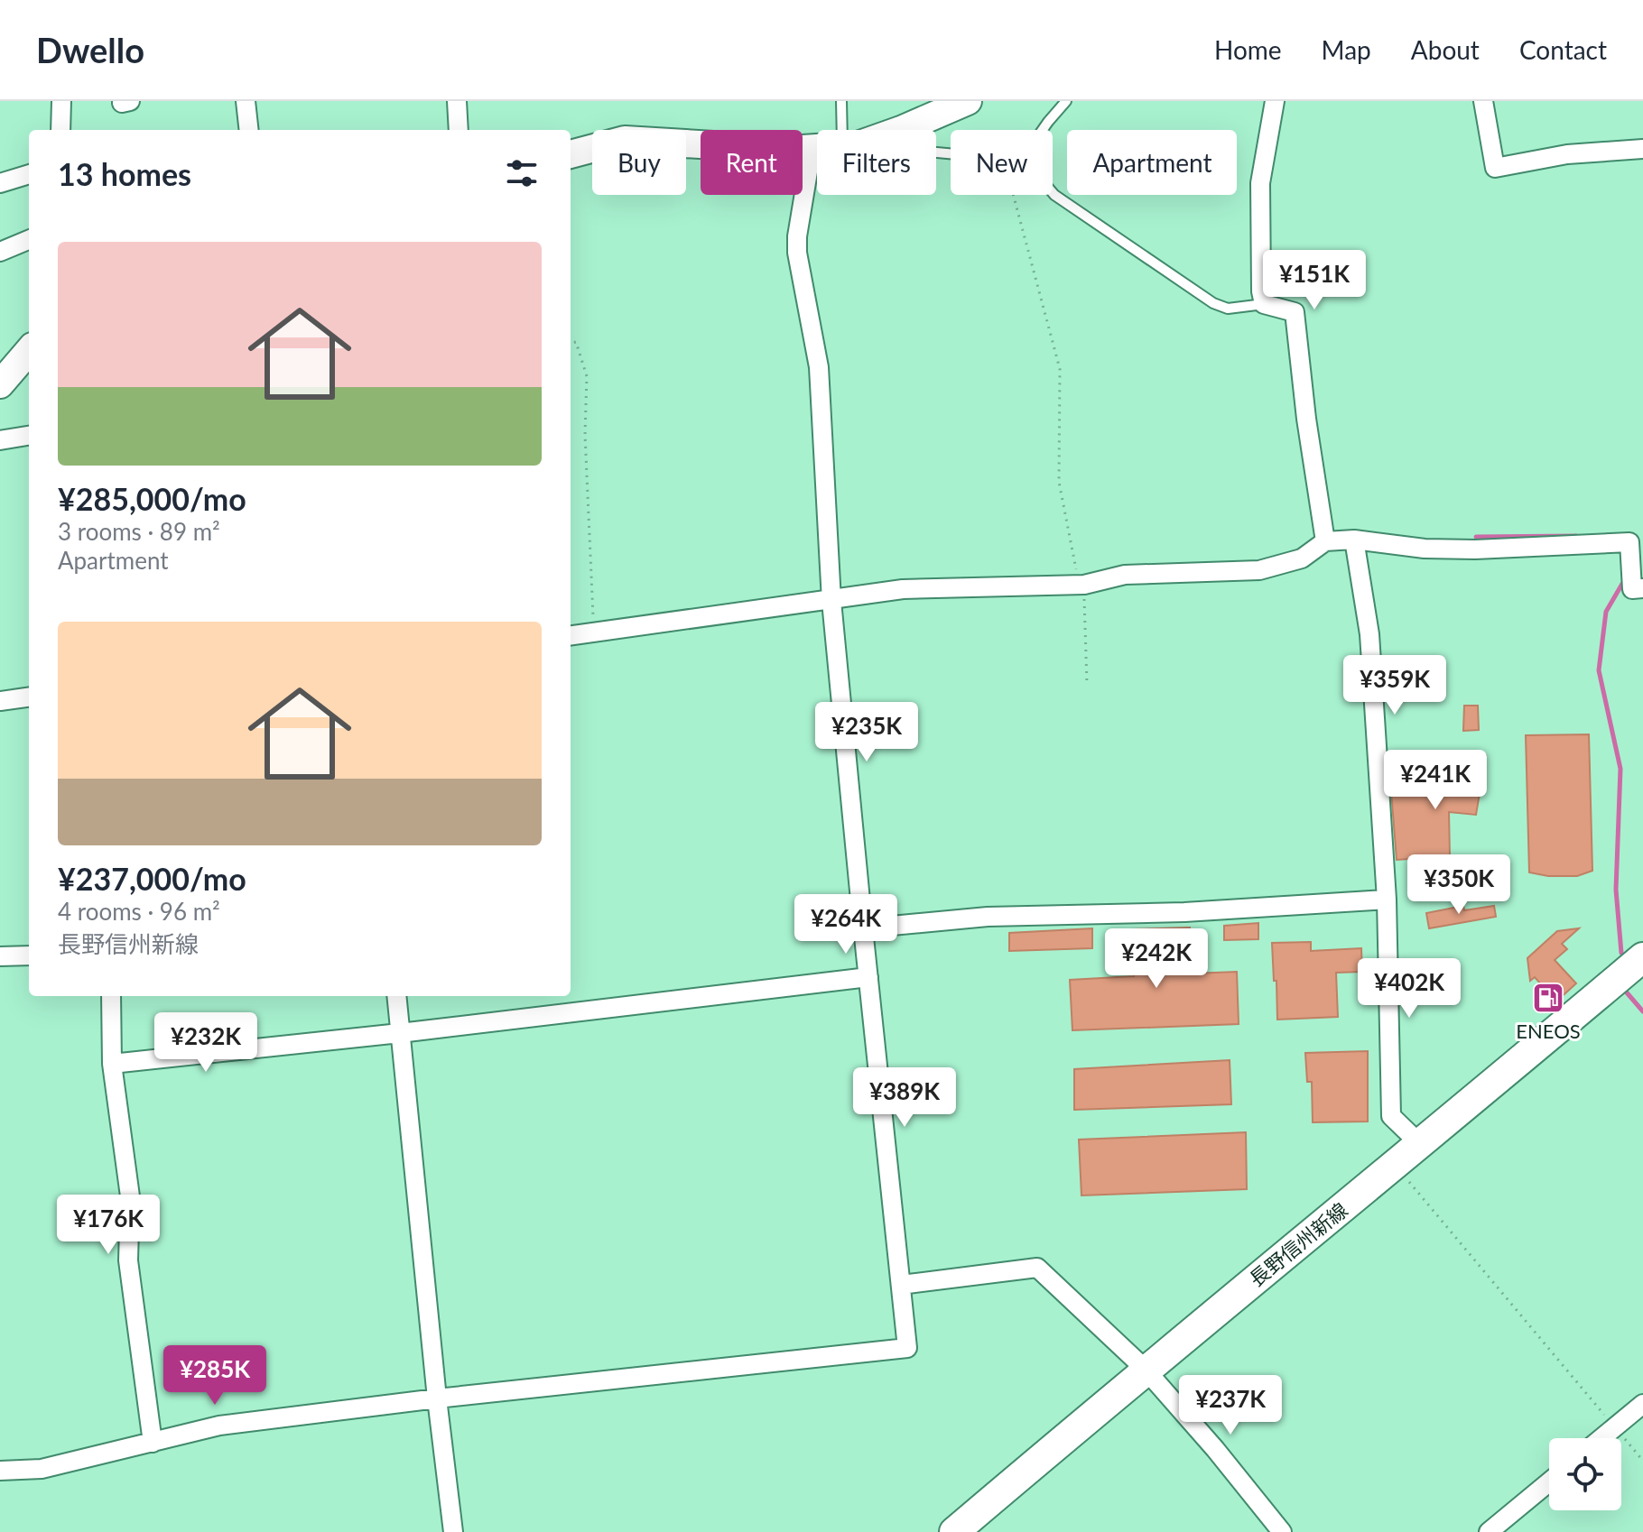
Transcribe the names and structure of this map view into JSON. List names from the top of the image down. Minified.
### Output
{"streets":{"main road":["長野信州新線"]},"places":{"fuel station":["ENEOS"]},"page":{"header":"Dwello","nav":["Home","Map","About","Contact"],"chip":["Buy","Rent","Filters","New","Apartment"],"heading":"13 homes","list":[{"name":"¥285,000/mo","note":"3 rooms · 89 m² · Apartment"},{"name":"¥237,000/mo","note":"4 rooms · 96 m² · 長野信州新線"}],"price":["¥151K","¥359K","¥235K","¥241K","¥350K","¥264K","¥242K","¥402K","¥232K","¥389K","¥176K","¥285K","¥237K"]}}
